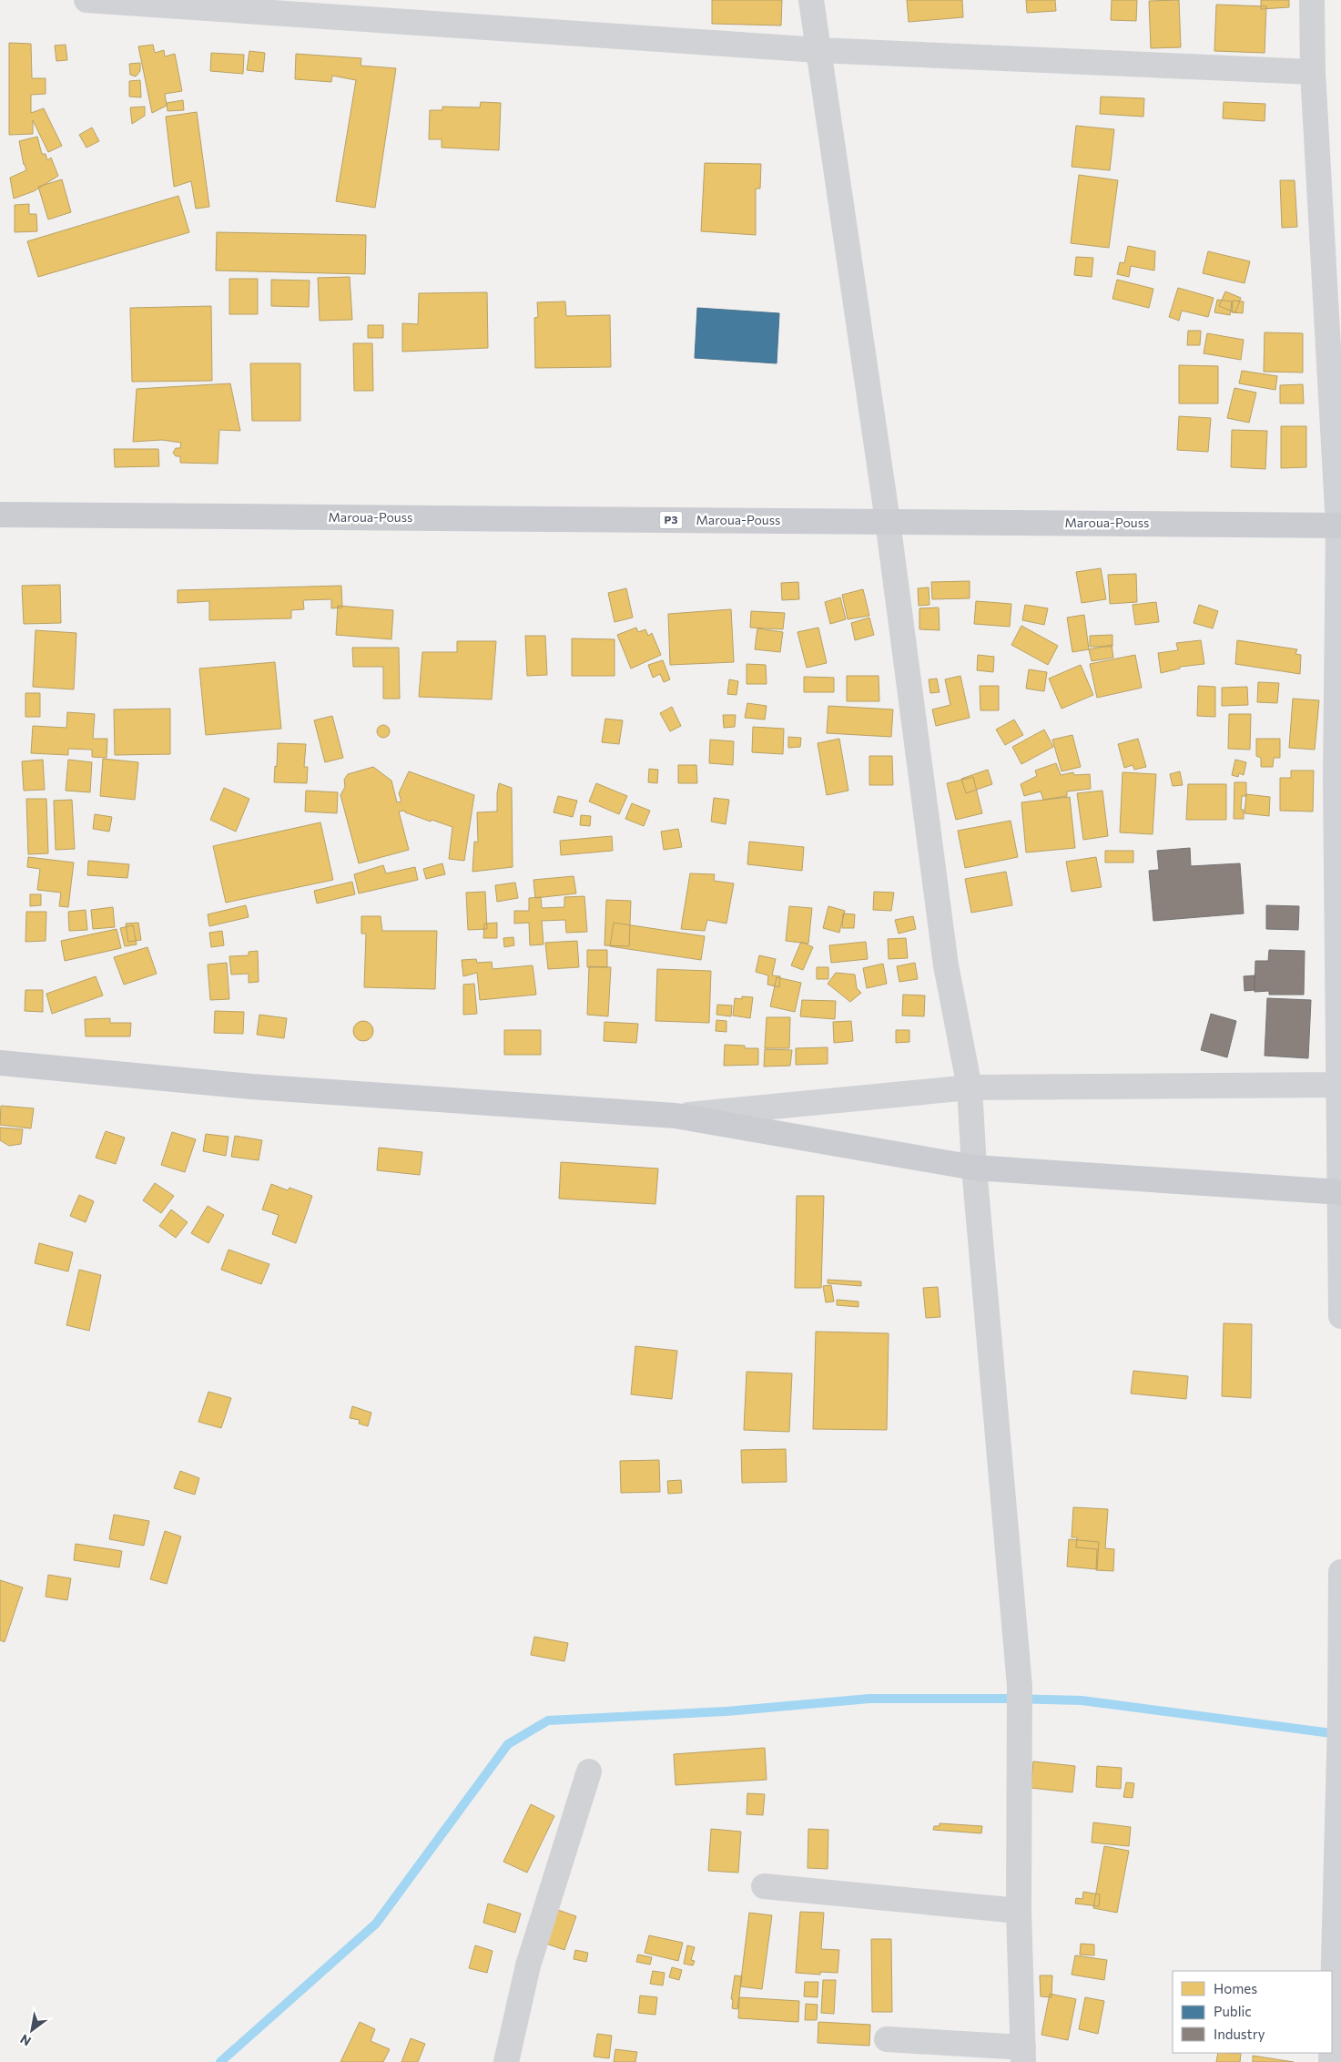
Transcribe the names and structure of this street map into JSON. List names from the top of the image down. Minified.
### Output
{"streets":{"main road":["Maroua-Pouss","P3"]},"legend":["Homes","Public","Industry"],"north":"bottom left"}
